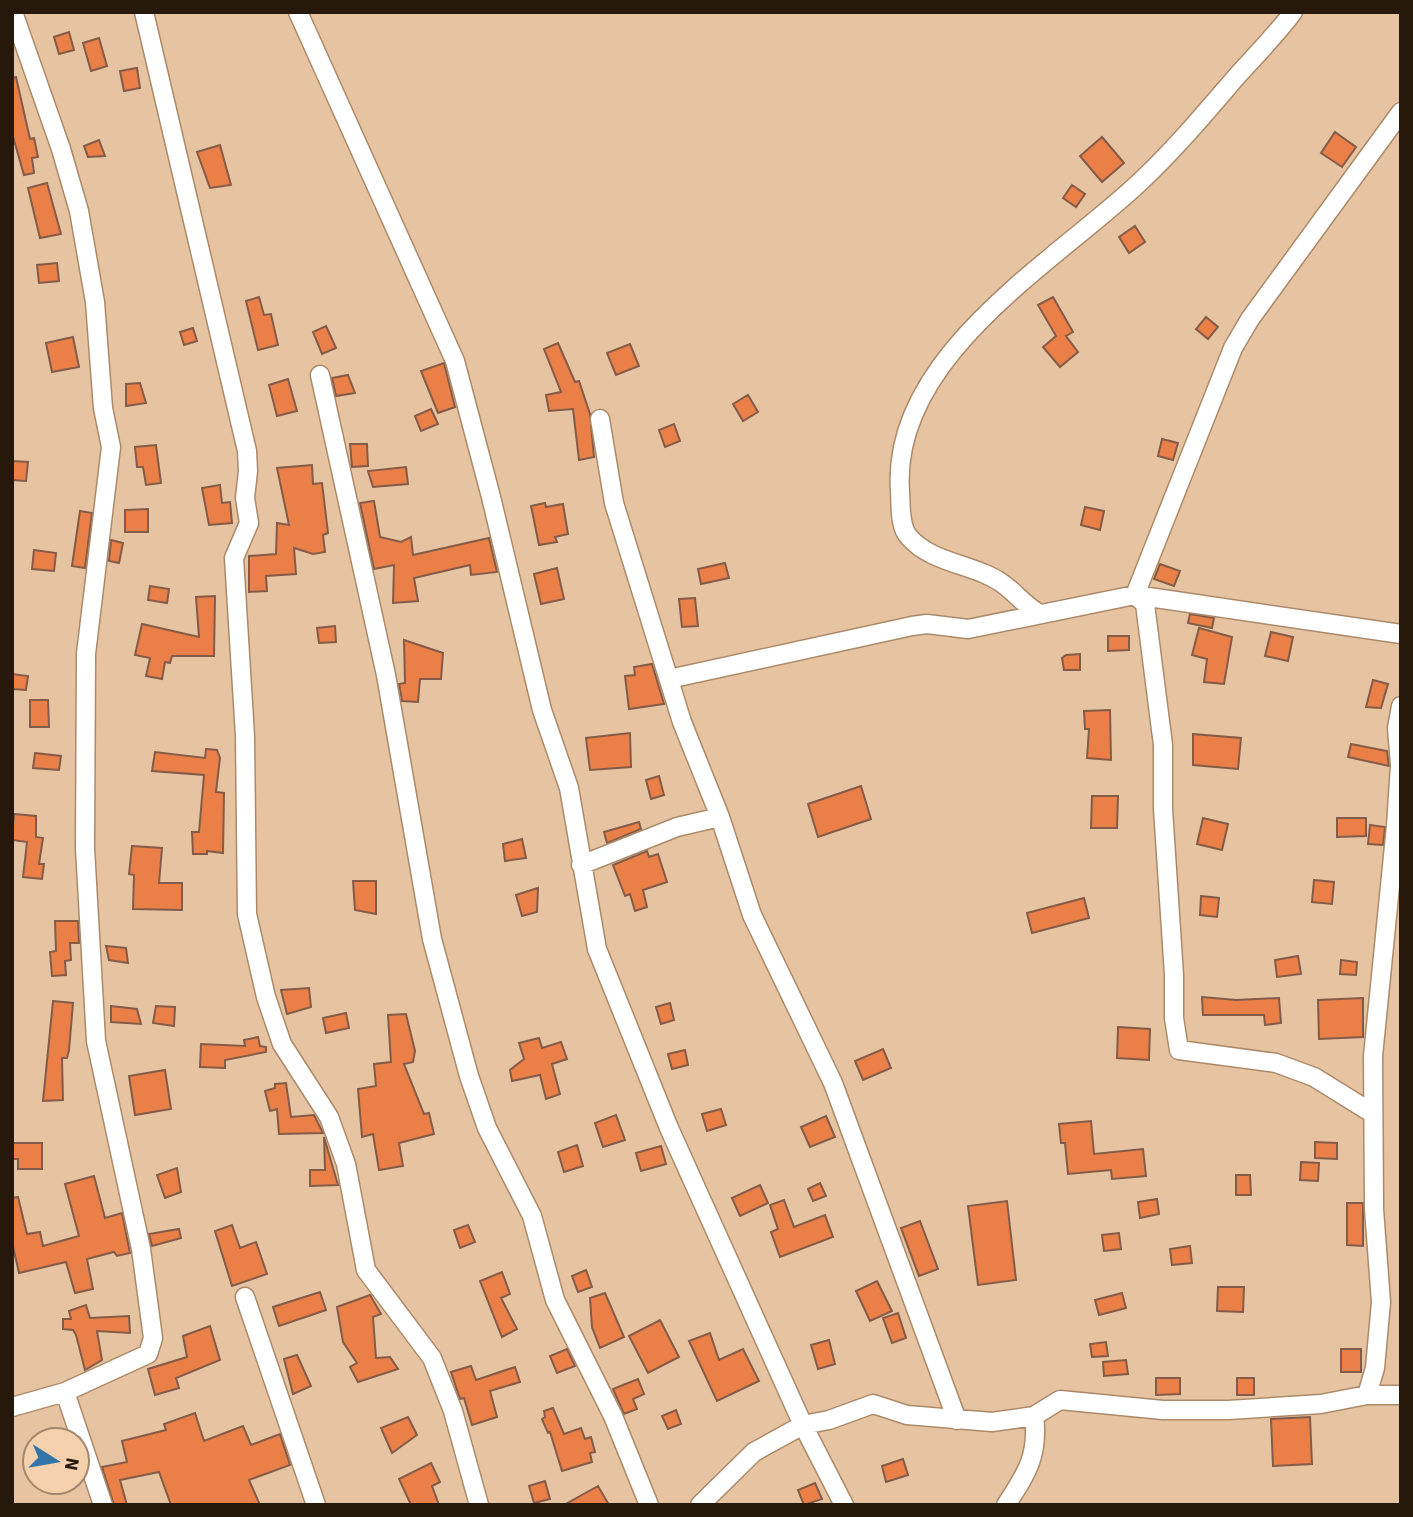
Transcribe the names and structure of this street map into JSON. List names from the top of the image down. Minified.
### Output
{"north":"right"}
